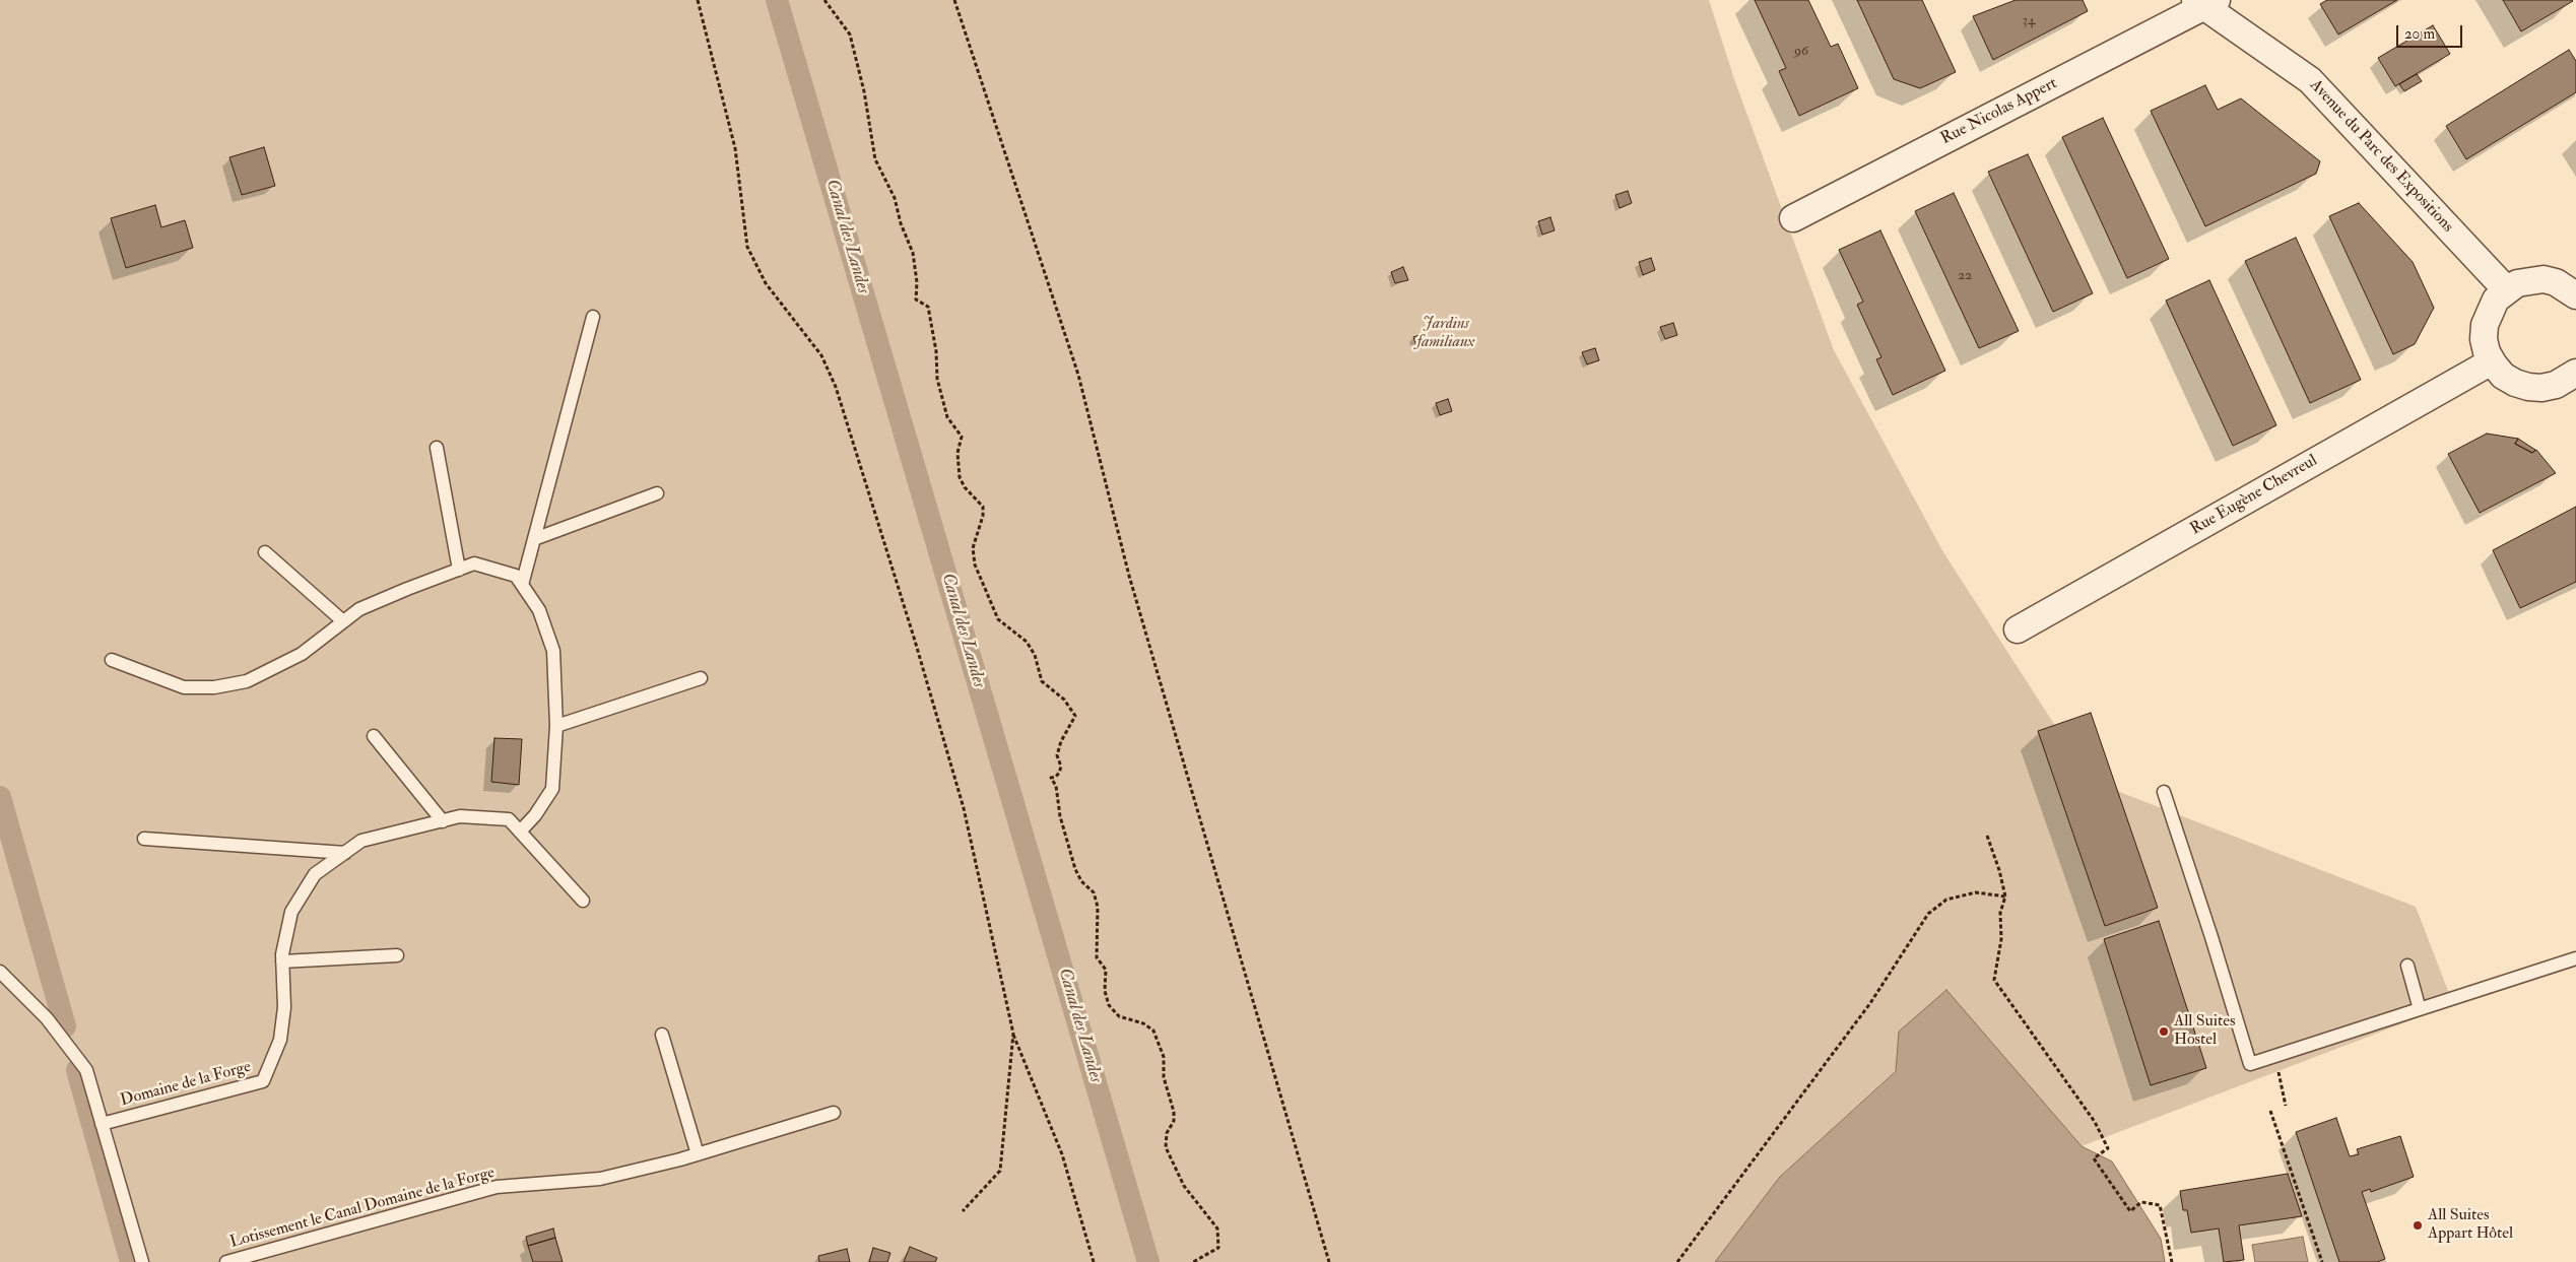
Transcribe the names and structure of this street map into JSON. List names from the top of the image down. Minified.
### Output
{"streets":{"street":["Rue Nicolas Appert","Avenue du Parc des Expositions","Rue Eugène Chevreul"],"lane":["Domaine de la Forge","Lotissement le Canal Domaine de la Forge"]},"crossings":[["Rue Nicolas Appert","Avenue du Parc des Expositions"]],"water":["Canal des Landes"],"parks":["Jardins familiaux"],"places":["All Suites Hostel","All Suites Appart Hôtel"],"house_numbers":["34","96","22"],"scale_bar":"20 m"}
